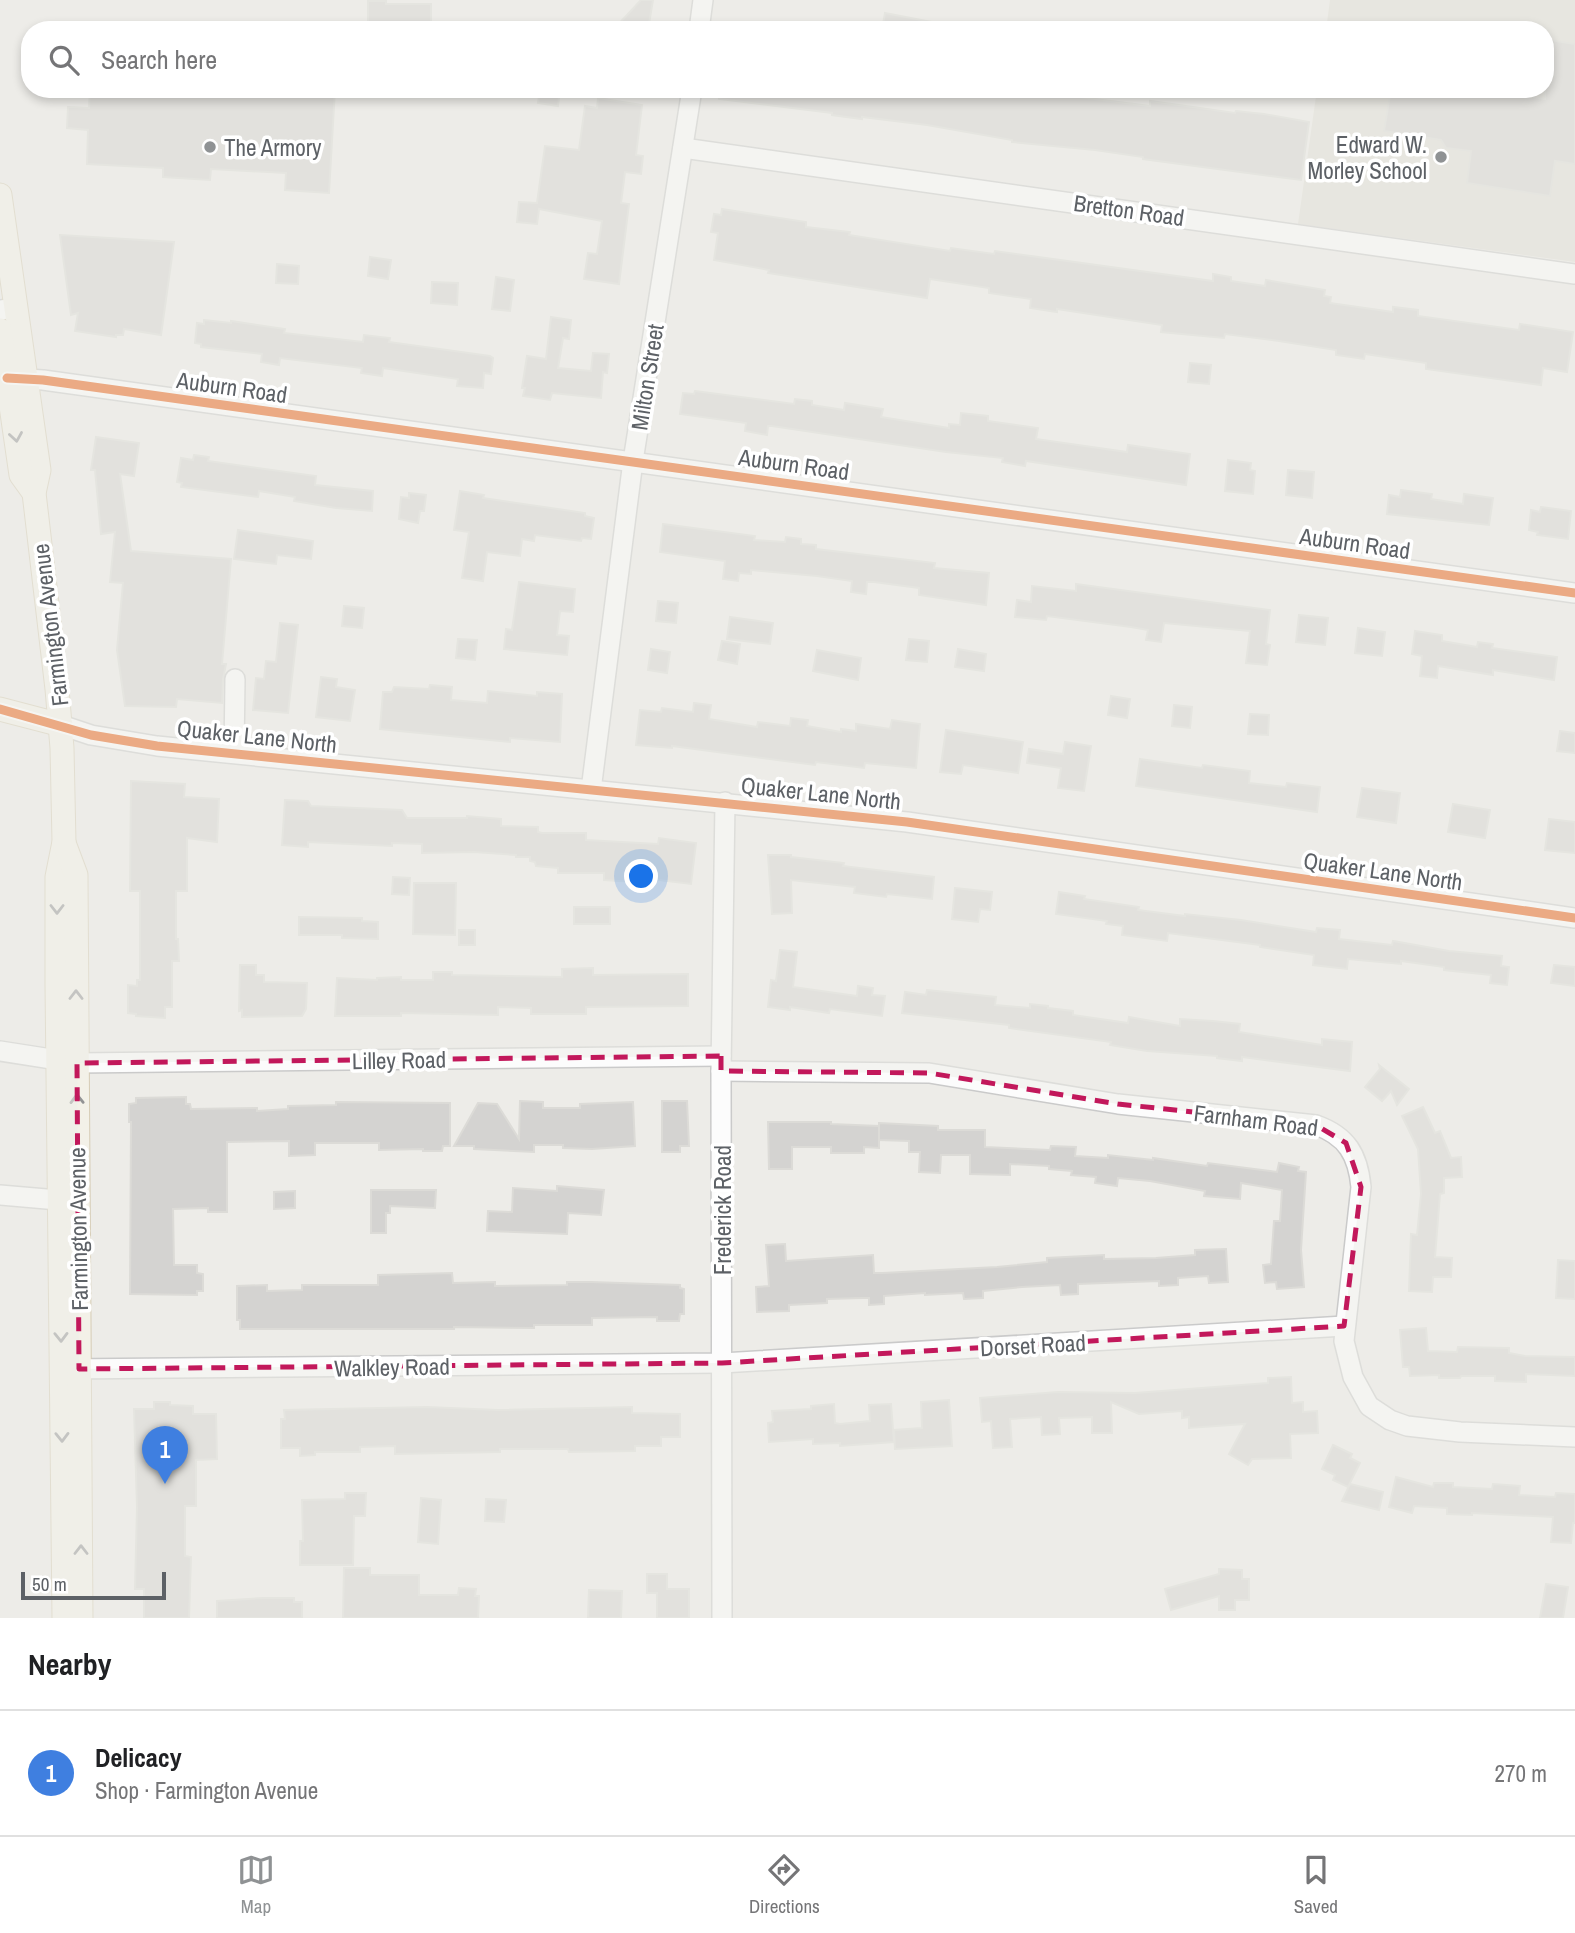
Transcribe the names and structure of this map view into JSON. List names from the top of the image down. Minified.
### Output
{"streets":{"main road":["Farmington Avenue"],"street":["Bretton Road","Milton Street","Auburn Road","Quaker Lane North","Lilley Road","Farnham Road","Frederick Road","Dorset Road","Walkley Road"]},"crossings":[["Bretton Road","Milton Street"],["Milton Street","Auburn Road"],["Milton Street","Quaker Lane North"],["Auburn Road","Farmington Avenue"],["Farmington Avenue","Quaker Lane North"],["Farmington Avenue","Lilley Road"],["Farmington Avenue","Walkley Road"],["Quaker Lane North","Frederick Road"],["Lilley Road","Farnham Road"],["Lilley Road","Frederick Road"],["Farnham Road","Frederick Road"],["Farnham Road","Dorset Road"],["Frederick Road","Dorset Road"],["Frederick Road","Walkley Road"],["Dorset Road","Walkley Road"]],"places":["The Armory","Edward W. Morley School"],"scale_bar":"50 m","page":{"search":"Search here","pins":"1","scale":"50 m","heading":"Nearby","list":[{"mark":"1","name":"Delicacy","note":"Shop · Farmington Avenue","value":"270 m"}],"nav":["Map","Directions","Saved"]}}
